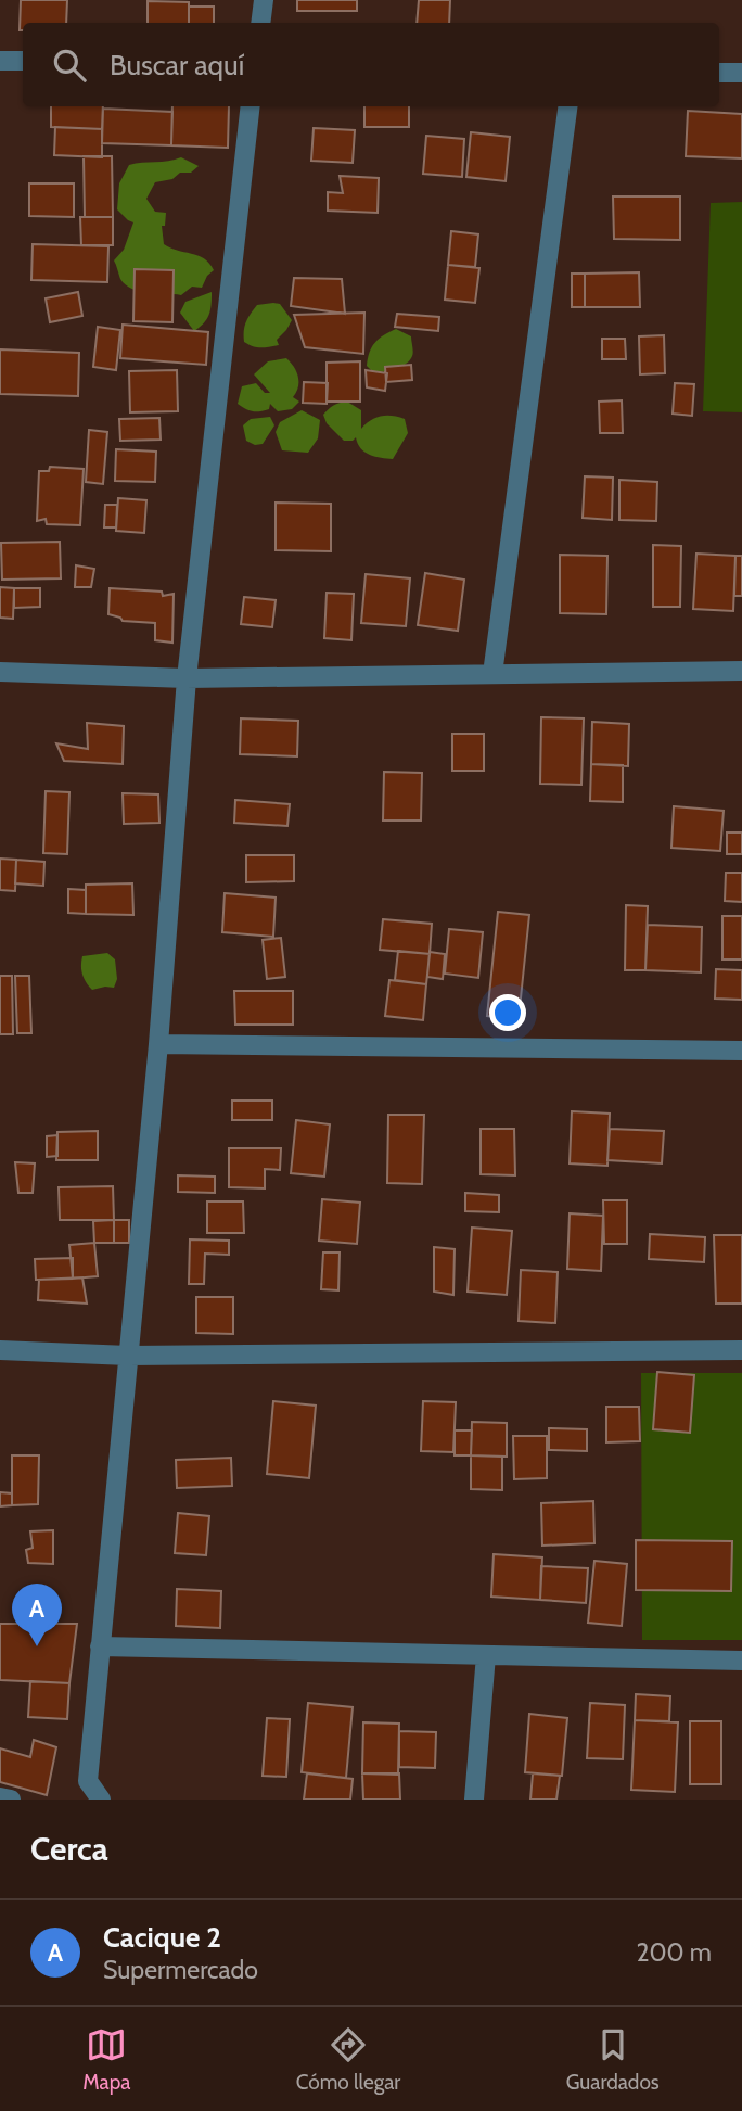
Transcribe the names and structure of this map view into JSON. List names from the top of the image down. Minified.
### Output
{"page":{"search":"Buscar aquí","pins":"A","heading":"Cerca","list":[{"mark":"A","name":"Cacique 2","note":"Supermercado","value":"200 m"}],"nav":["Mapa","Cómo llegar","Guardados"]}}
